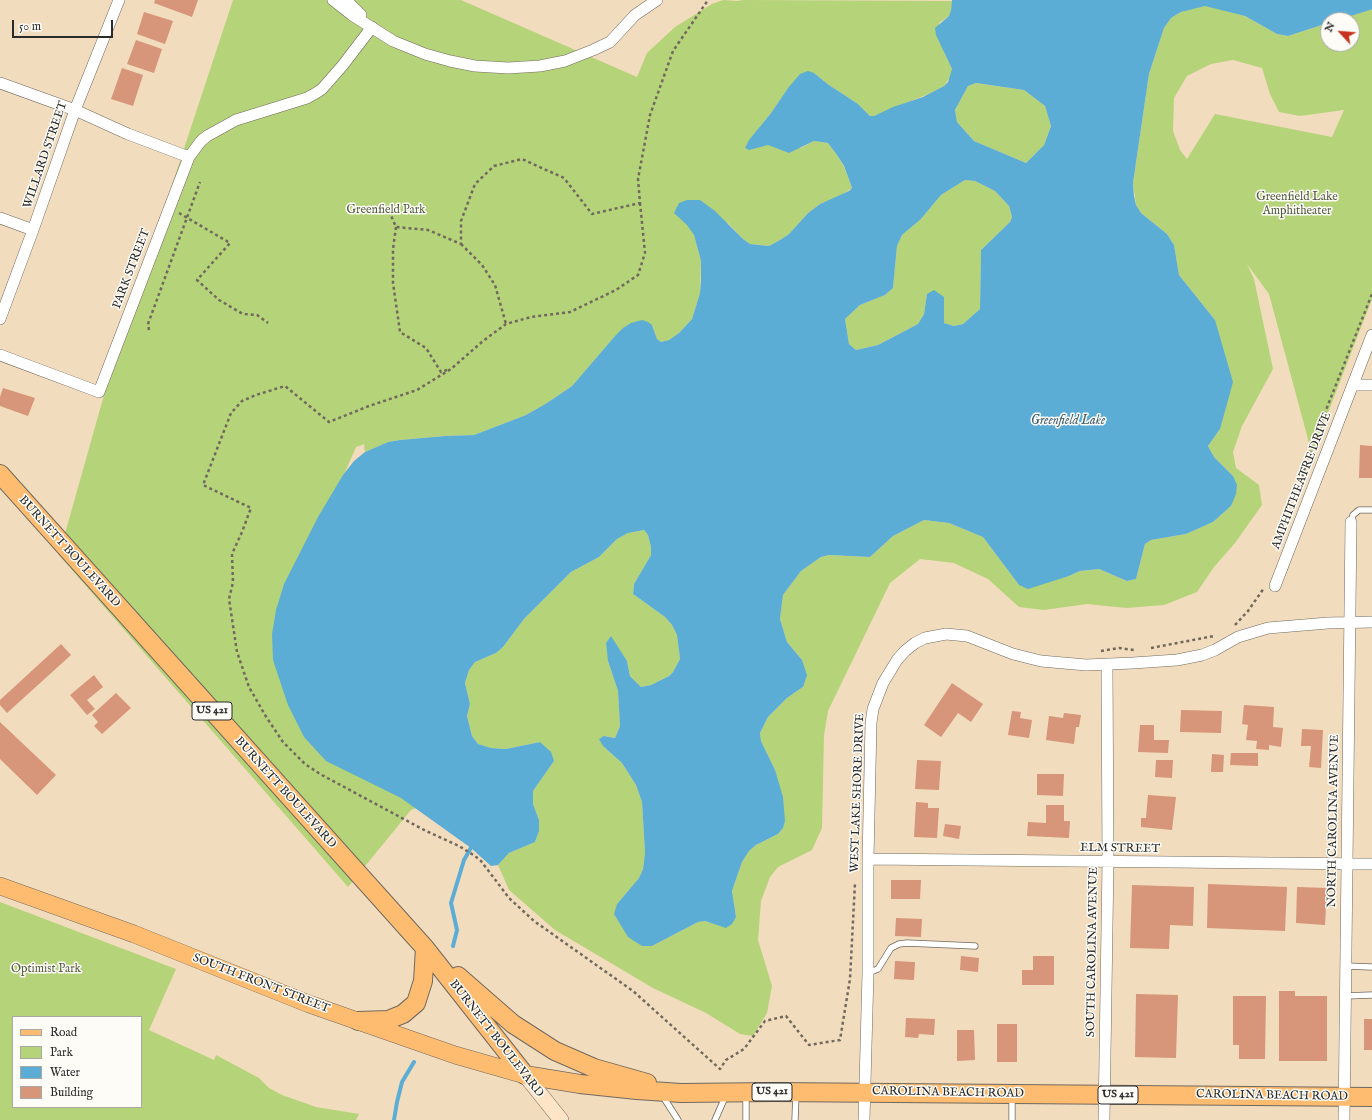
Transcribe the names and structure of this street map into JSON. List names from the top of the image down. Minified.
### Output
{"streets":{"highway":["BURNETT BOULEVARD","US 421","CAROLINA BEACH ROAD"],"main road":["SOUTH FRONT STREET"],"street":["WILLARD STREET","PARK STREET","AMPHITHEATRE DRIVE","WEST LAKE SHORE DRIVE","NORTH CAROLINA AVENUE","ELM STREET","SOUTH CAROLINA AVENUE"]},"crossings":[["BURNETT BOULEVARD","SOUTH FRONT STREET"],["BURNETT BOULEVARD","CAROLINA BEACH ROAD"],["WEST LAKE SHORE DRIVE","NORTH CAROLINA AVENUE"],["WEST LAKE SHORE DRIVE","ELM STREET"],["WEST LAKE SHORE DRIVE","SOUTH CAROLINA AVENUE"],["WEST LAKE SHORE DRIVE","CAROLINA BEACH ROAD"],["NORTH CAROLINA AVENUE","ELM STREET"],["NORTH CAROLINA AVENUE","CAROLINA BEACH ROAD"],["ELM STREET","SOUTH CAROLINA AVENUE"],["SOUTH CAROLINA AVENUE","CAROLINA BEACH ROAD"],["SOUTH FRONT STREET","CAROLINA BEACH ROAD"]],"water":["Greenfield Lake"],"parks":["Greenfield Lake Amphitheater","Greenfield Park","Optimist Park"],"legend":["Road","Park","Water","Building"],"scale_bar":"50 m","north":"top left"}
